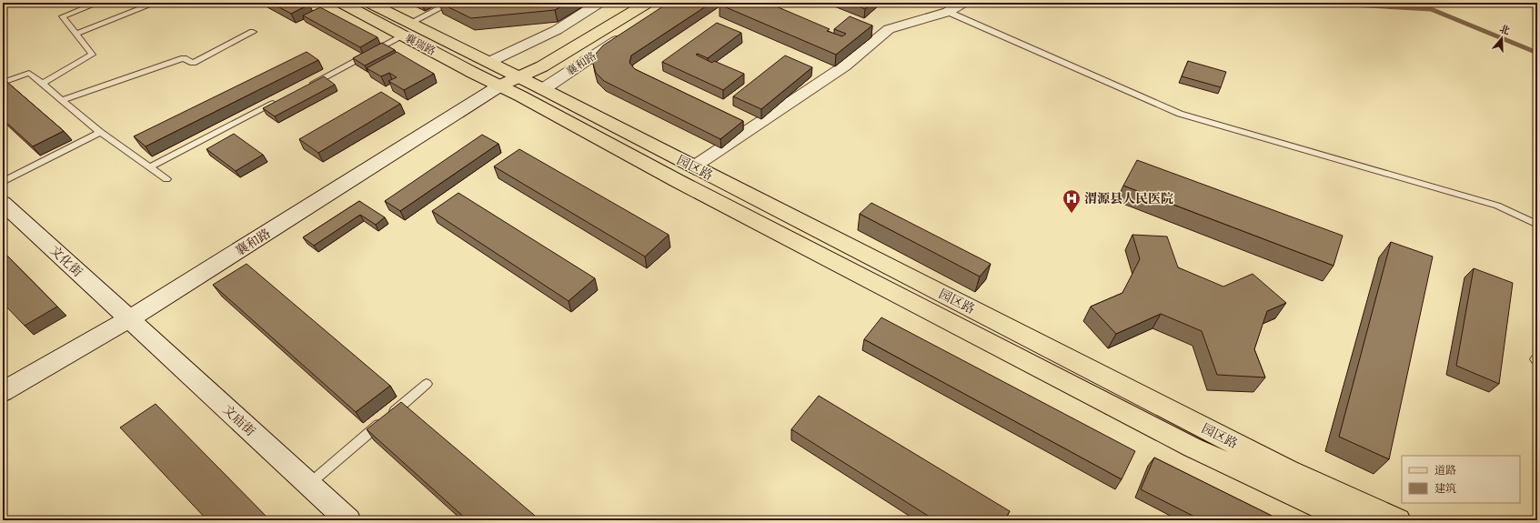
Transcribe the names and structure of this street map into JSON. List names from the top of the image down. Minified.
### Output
{"streets":{"main road":["襄瑞路","襄和路","园区路","文化街","文庙街"]},"crossings":[["襄瑞路","襄和路"],["襄瑞路","园区路"],["襄和路","园区路"],["襄和路","文化街"],["襄和路","文庙街"],["文化街","文庙街"]],"places":{"hospital":["渭源县人民医院"]},"legend":["道路","建筑"],"north":"top"}
